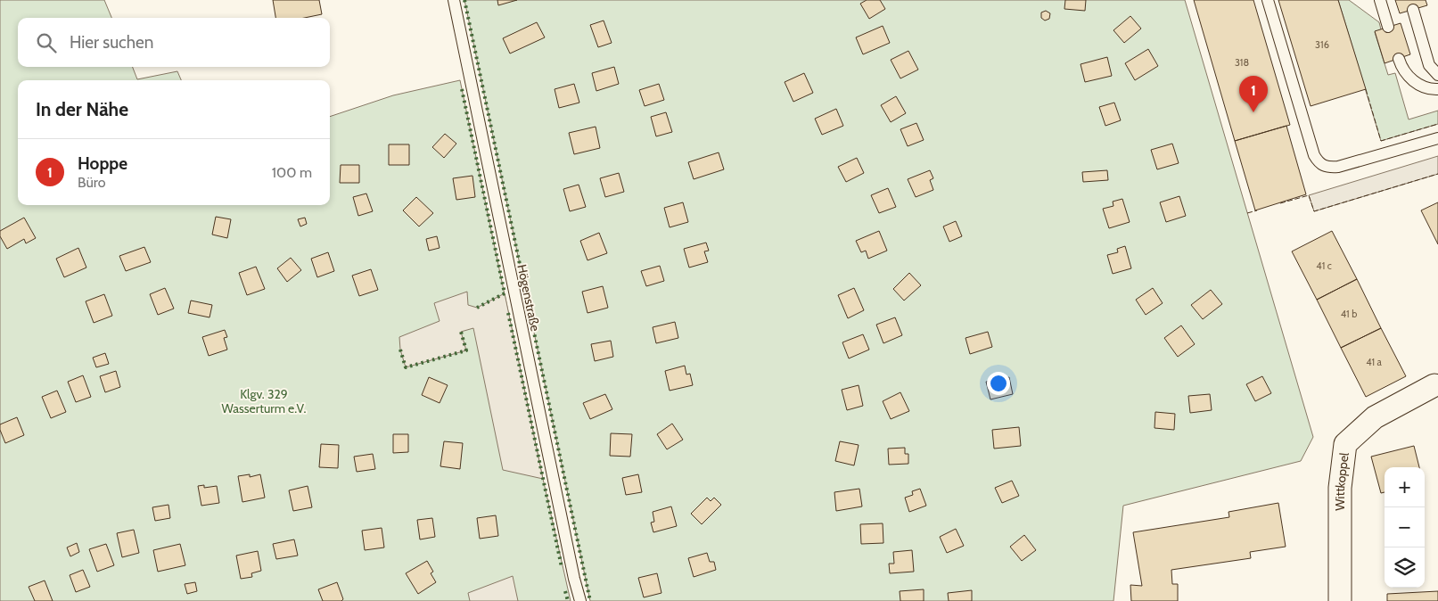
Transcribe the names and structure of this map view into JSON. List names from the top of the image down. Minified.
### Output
{"streets":{"street":["Wittkoppel"],"lane":["Högenstraße"]},"parks":["Klgv. 329 Wasserturm e.V."],"house_numbers":["316","318","41 c","41 b","41 a"],"page":{"search":"Hier suchen","pins":"1","heading":"In der Nähe","list":[{"mark":"1","name":"Hoppe","note":"Büro","value":"100 m"}],"map_buttons":["+","−"]}}
